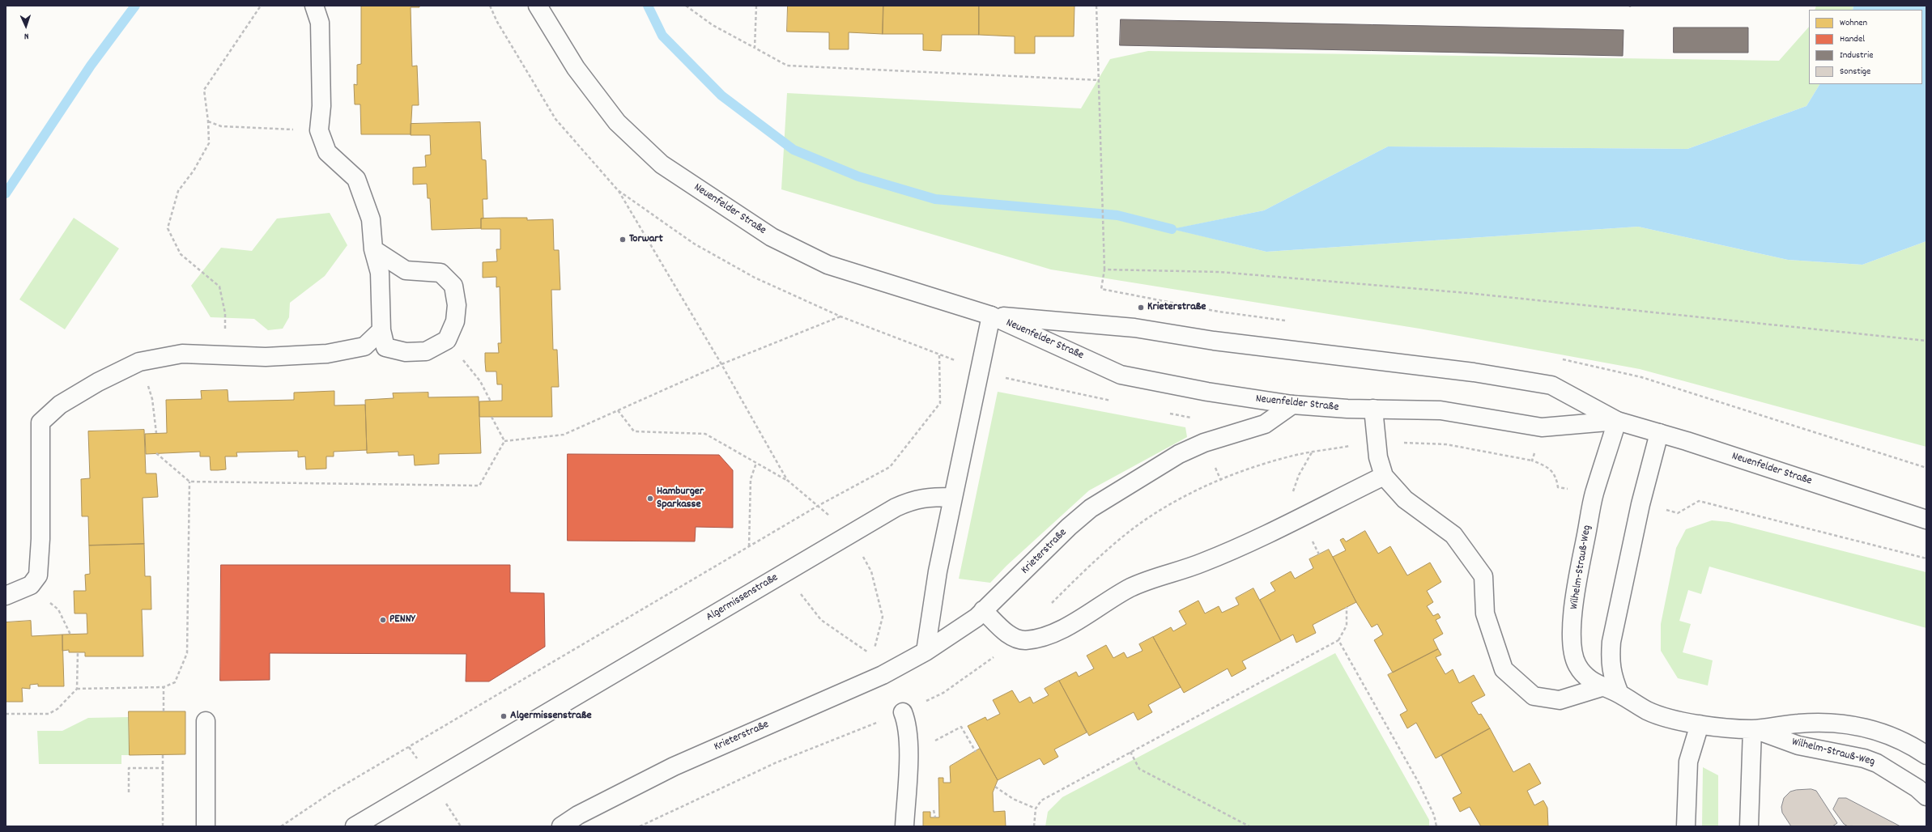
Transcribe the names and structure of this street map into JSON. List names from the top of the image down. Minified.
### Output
{"streets":{"street":["Neuenfelder Straße","Krieterstraße","Wilhelm-Strauß-Weg","Algermissenstraße"]},"crossings":[["Neuenfelder Straße","Krieterstraße"],["Neuenfelder Straße","Wilhelm-Strauß-Weg"]],"places":["Torwart","Krieterstraße","Hamburger Sparkasse","PENNY","Algermissenstraße"],"legend":["Wohnen","Handel","Industrie","Sonstige"],"north":"bottom"}
